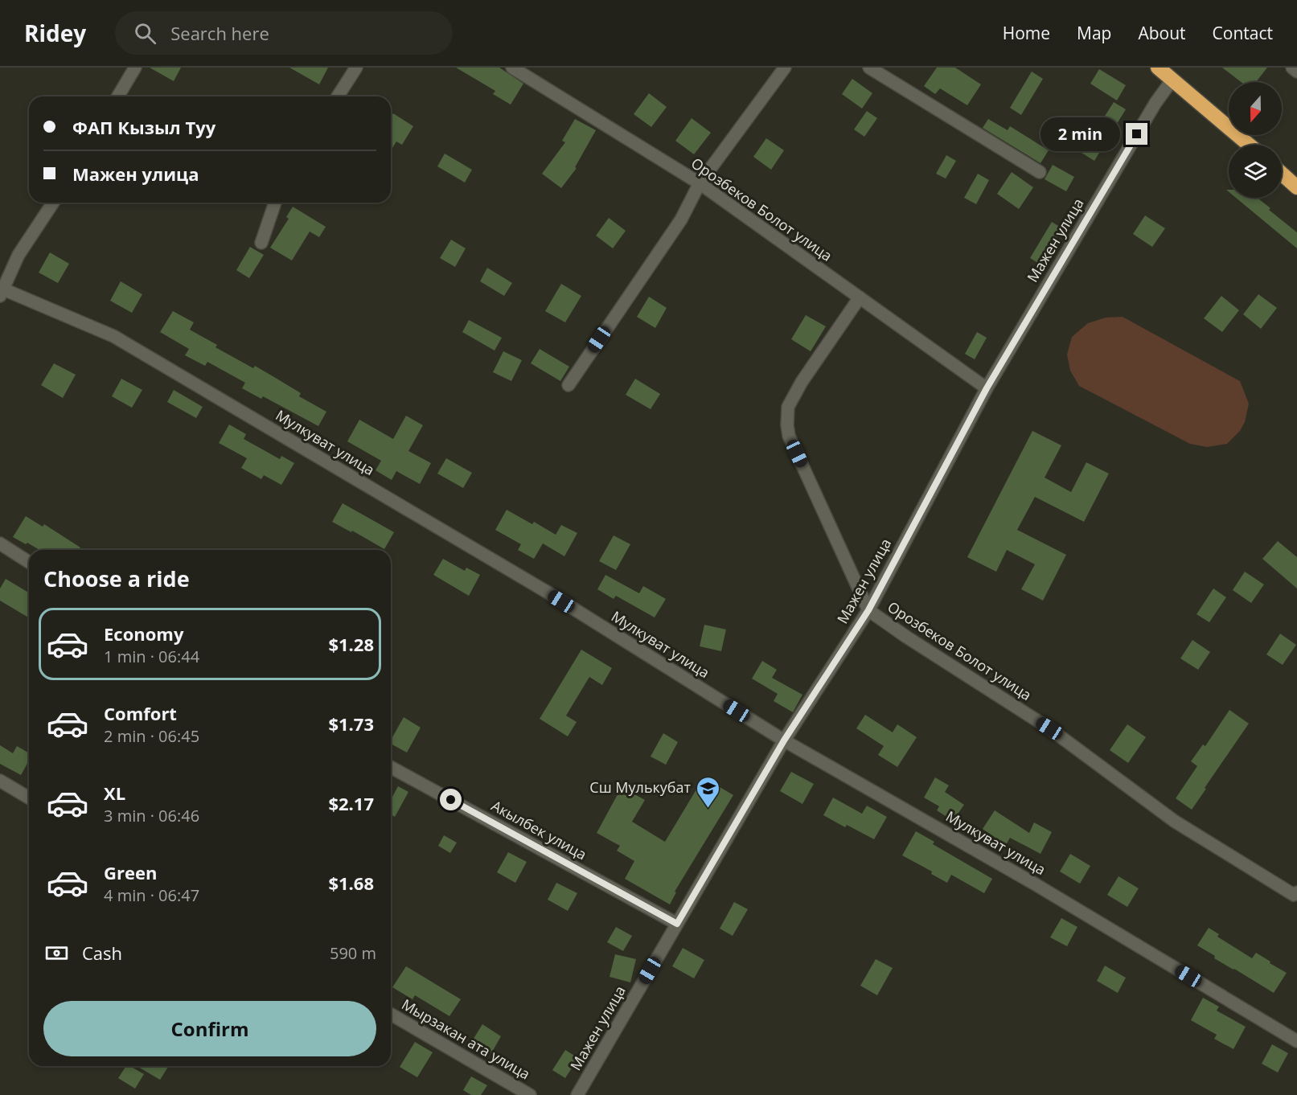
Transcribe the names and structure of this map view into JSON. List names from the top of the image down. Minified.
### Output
{"streets":{"street":["Орозбеков Болот улица","Мажен улица","Мулкуват улица","Акылбек улица","Мырзакан ата улица"]},"crossings":[["Орозбеков Болот улица","Мажен улица"],["Мажен улица","Мулкуват улица"],["Мажен улица","Акылбек улица"]],"places":{"school or university":["Сш Мулькубат"]},"north":"bottom","page":{"header":"Ridey","search":"Search here","nav":["Home","Map","About","Contact"],"banner":["ФАП Кызыл Туу","Мажен улица"],"bubble":"2 min","heading":"Choose a ride","list":[{"name":"Economy","note":"1 min · 06:44","value":"$1.28"},{"name":"Comfort","note":"2 min · 06:45","value":"$1.73"},{"name":"XL","note":"3 min · 06:46","value":"$2.17"},{"name":"Green","note":"4 min · 06:47","value":"$1.68"}],"pay":["Cash","590 m"],"buttons":"Confirm"}}
